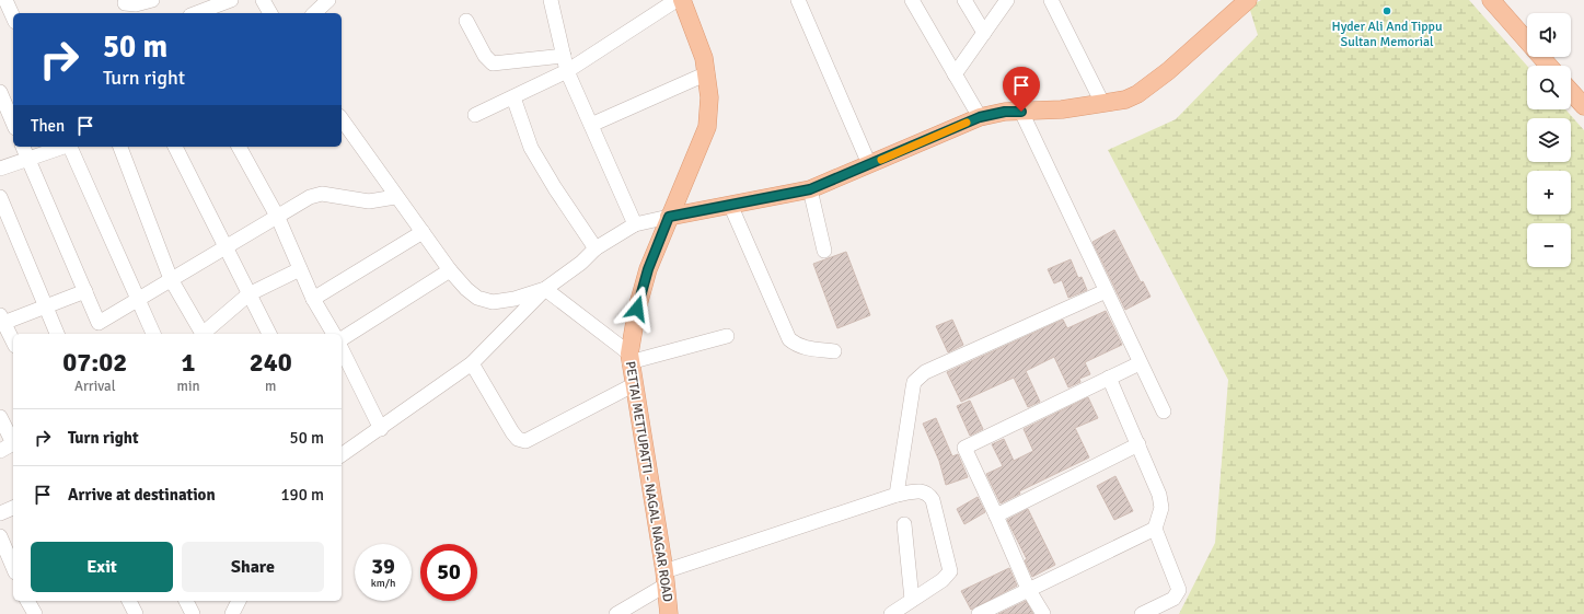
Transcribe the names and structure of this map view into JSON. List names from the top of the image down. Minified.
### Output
{"streets":{"main road":["PETTAI METTUPATTI - NAGAL NAGAR ROAD"]},"places":["Hyder Ali And Tippu Sultan Memorial"],"page":{"map_buttons":["+","−"],"turn":["50 m","Turn right"],"then":"Then","eta":["07:02","Arrival","1","min","240","m"],"list":[{"name":"Turn right","value":"50 m"},{"name":"Arrive at destination","value":"190 m"}],"buttons":["Exit","Share"],"speed":"39 km/h","limit":"50"}}
